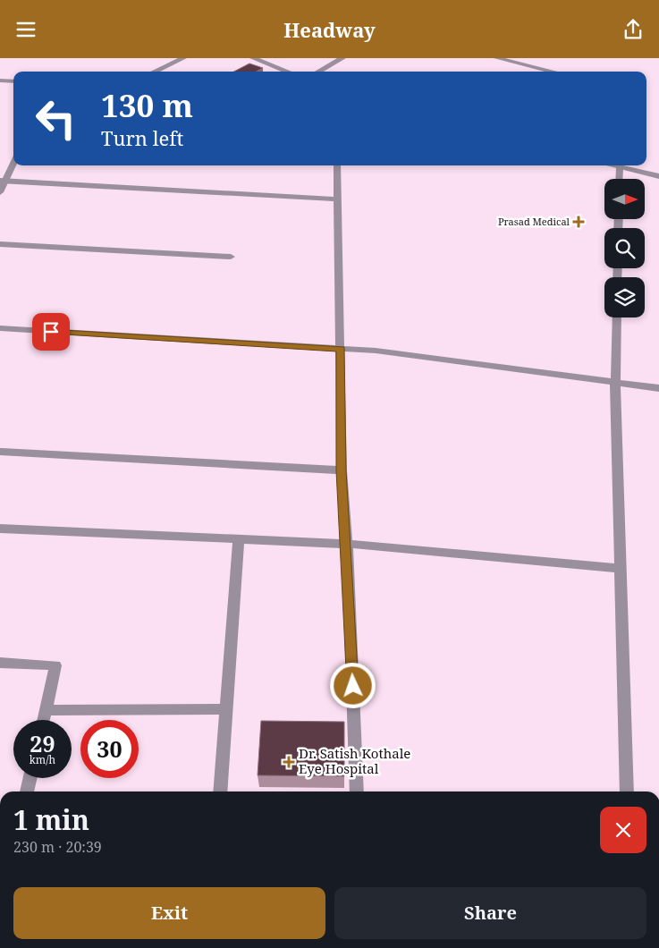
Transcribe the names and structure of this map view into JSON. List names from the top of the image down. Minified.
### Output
{"places":{"health":["Prasad Medical","Dr. Satish Kothale Eye Hospital"]},"north":"right","page":{"header":"Headway","turn":["130 m","Turn left"],"speed":"29 km/h","limit":"30","heading":["1 min","230 m · 20:39"],"buttons":["Exit","Share"]}}
